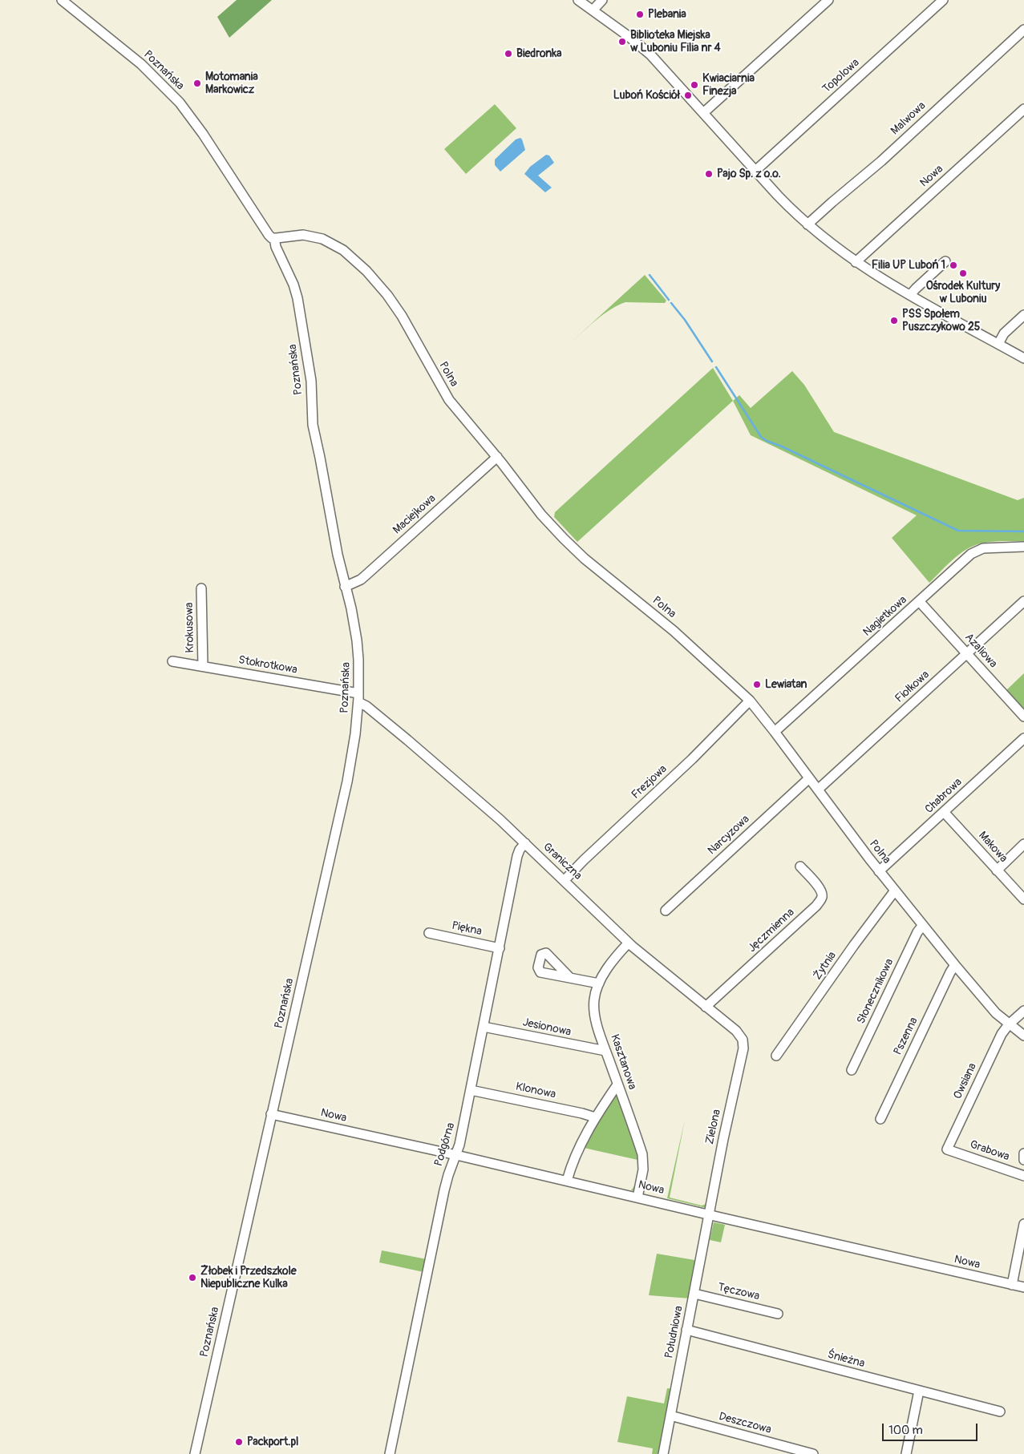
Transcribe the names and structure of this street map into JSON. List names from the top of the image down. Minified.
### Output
{"streets":{"street":["Poznańska","Topolowa","Malwowa","Nowa","Polna","Maciejkowa","Nagietkowa","Krokusowa","Azaliowa","Stokrotkowa","Fiołkowa","Frezjowa","Chabrowa","Narcyzowa","Makowa","Graniczna","Piękna","Jęczmienna","Żytnia","Słonecznikowa","Jesionowa","Pszenna","Kasztanowa","Owsiana","Klonowa","Zielona","Podgórna","Grabowa","Tęczowa","Południowa","Śnieżna","Deszczowa"]},"crossings":[["Poznańska","Nowa"],["Poznańska","Polna"],["Poznańska","Maciejkowa"],["Poznańska","Stokrotkowa"],["Poznańska","Graniczna"],["Nowa","Kasztanowa"],["Nowa","Zielona"],["Nowa","Podgórna"],["Nowa","Południowa"],["Polna","Maciejkowa"],["Polna","Nagietkowa"],["Polna","Fiołkowa"],["Polna","Frezjowa"],["Polna","Chabrowa"],["Polna","Narcyzowa"],["Polna","Żytnia"],["Polna","Słonecznikowa"],["Polna","Pszenna"],["Polna","Owsiana"],["Nagietkowa","Azaliowa"],["Krokusowa","Stokrotkowa"],["Azaliowa","Fiołkowa"],["Stokrotkowa","Graniczna"],["Frezjowa","Graniczna"],["Chabrowa","Makowa"],["Graniczna","Jęczmienna"],["Graniczna","Kasztanowa"],["Graniczna","Zielona"],["Graniczna","Podgórna"],["Piękna","Podgórna"],["Jesionowa","Kasztanowa"],["Jesionowa","Podgórna"],["Owsiana","Grabowa"],["Klonowa","Podgórna"],["Zielona","Południowa"],["Tęczowa","Południowa"],["Południowa","Śnieżna"],["Południowa","Deszczowa"]],"places":["Plebania","Biblioteka Miejska w Luboniu Filia nr 4","Biedronka","Motomania Markowicz","Kwiaciarnia Finezja","Luboń Kościół","Pajo Sp. z o.o.","Filia UP Luboń 1","Ośrodek Kultury w Luboniu","PSS Społem Puszczykowo 25","Lewiatan","Żłobek i Przedszkole Niepubliczne Kulka","Packport.pl"],"scale_bar":"100 m"}
